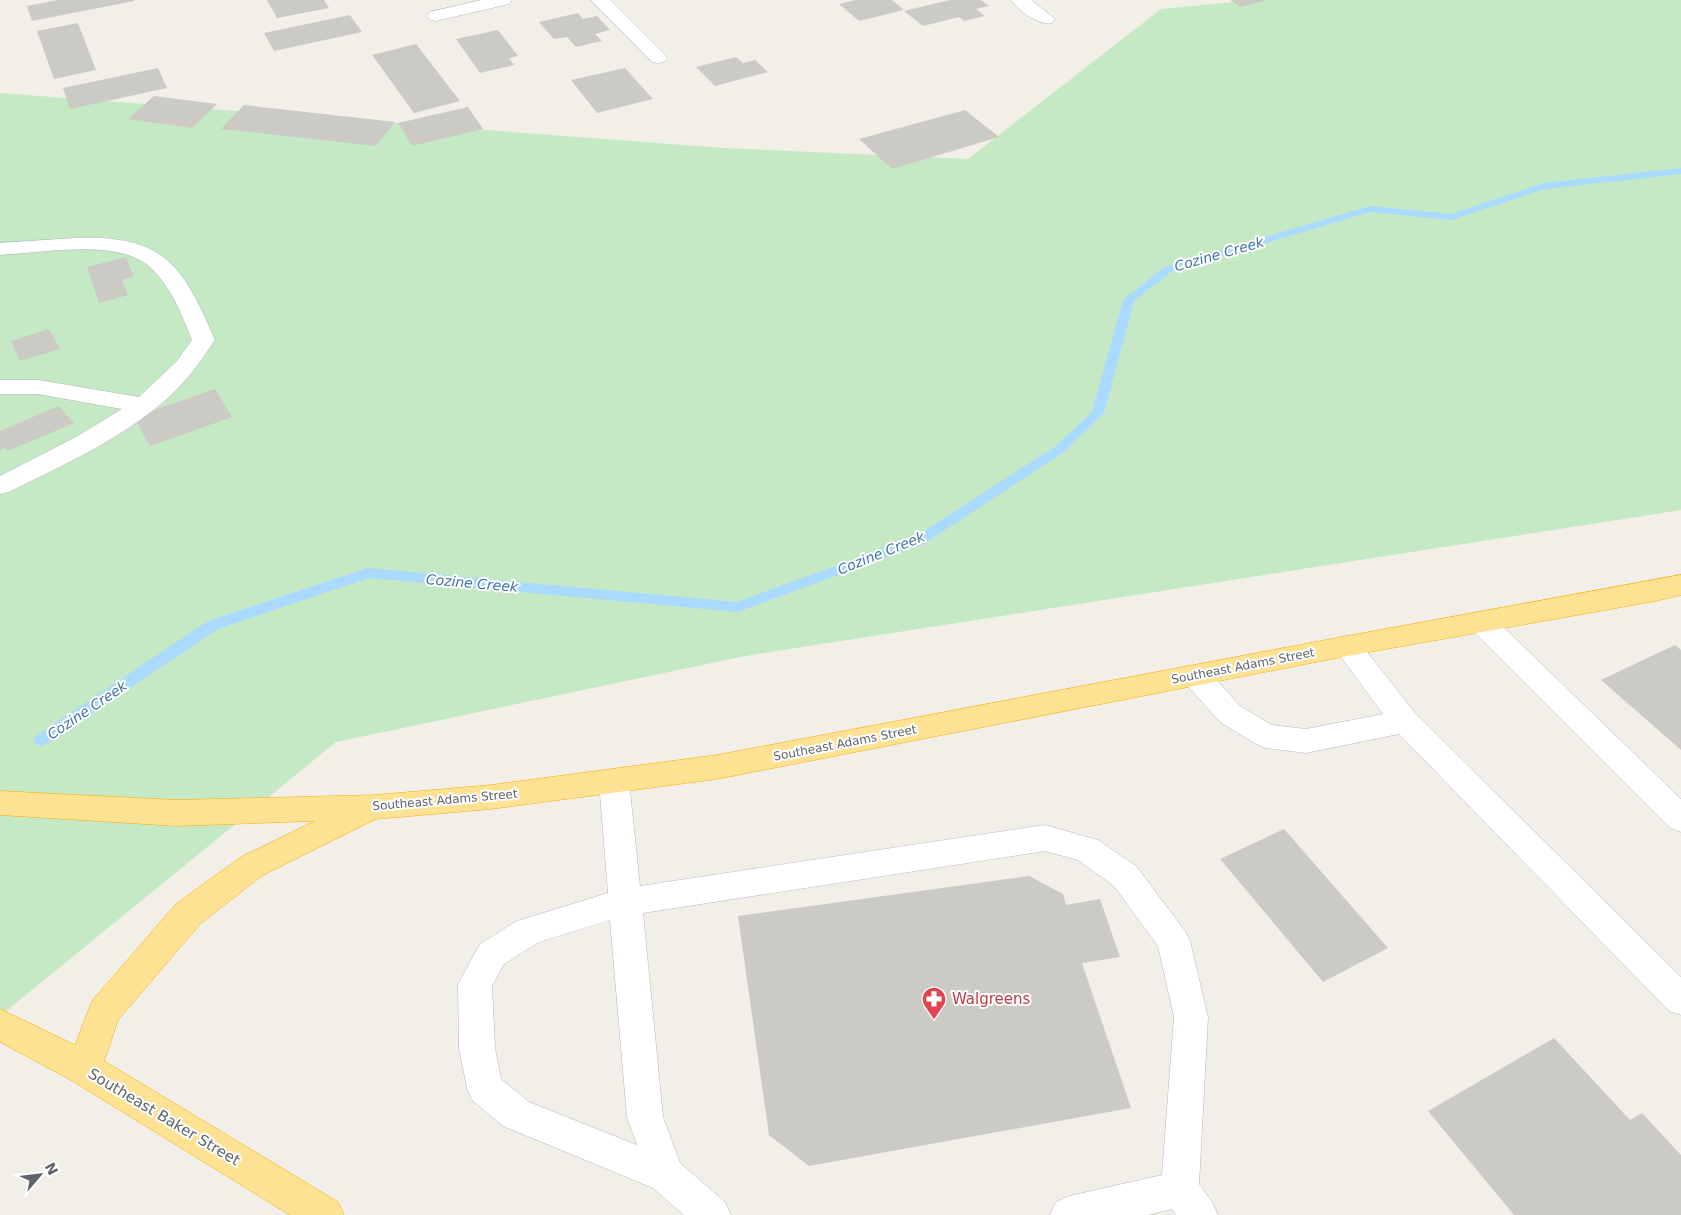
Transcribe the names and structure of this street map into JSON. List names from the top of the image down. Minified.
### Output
{"streets":{"highway":["Southeast Adams Street","Southeast Baker Street"]},"water":["Cozine Creek"],"places":{"pharmacy":["Walgreens"]},"north":"top right"}
